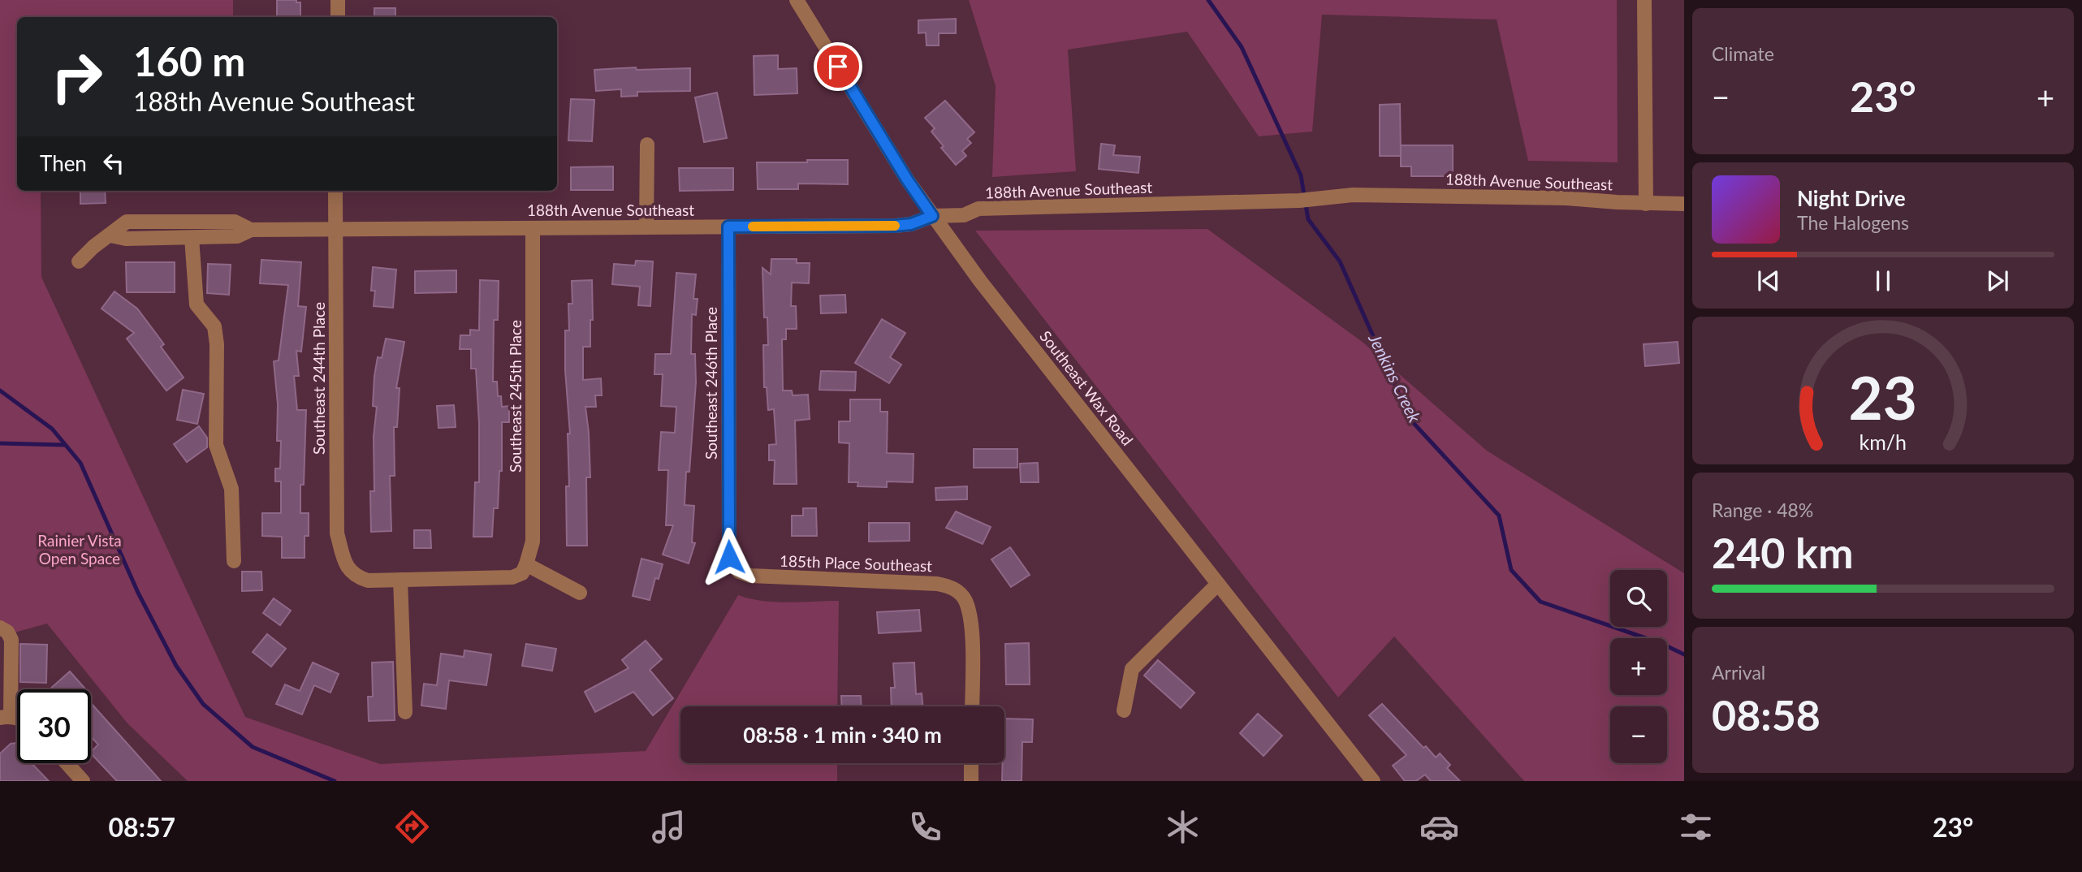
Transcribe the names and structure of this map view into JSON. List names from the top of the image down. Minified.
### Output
{"streets":{"street":["188th Avenue Southeast","Southeast 244th Place","Southeast 246th Place","Southeast Wax Road","Southeast 245th Place","185th Place Southeast"]},"crossings":[["188th Avenue Southeast","Southeast 244th Place"],["188th Avenue Southeast","Southeast 246th Place"],["188th Avenue Southeast","Southeast Wax Road"],["188th Avenue Southeast","Southeast 245th Place"],["Southeast 246th Place","185th Place Southeast"]],"water":["Jenkins Creek"],"parks":["Rainier Vista Open Space"],"page":{"tile":["Climate",["Range · 48%","240 km"],["Arrival","08:58"]],"turn":["160 m","188th Avenue Southeast"],"heat":["−","23°","+"],"then":"Then","song":["Night Drive","The Halogens"],"map_buttons":["+","−"],"limit":"30","trip":"08:58 · 1 min · 340 m","tabs":["08:57","23°"],"gauge":["23","km/h"]}}
